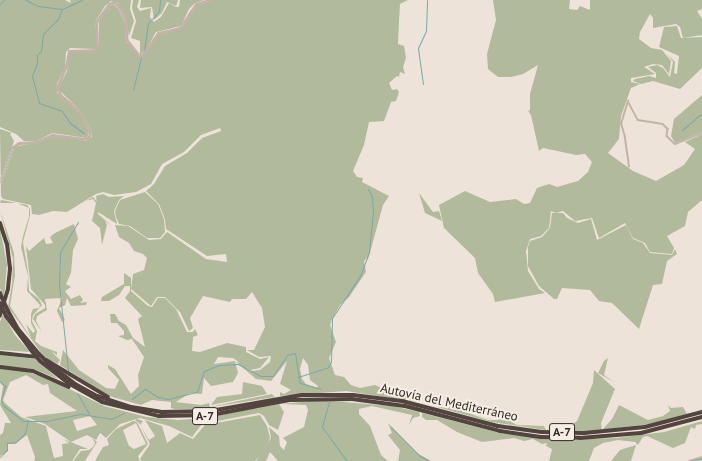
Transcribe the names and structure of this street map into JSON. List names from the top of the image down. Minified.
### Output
{"streets":{"highway":["Autovía del Mediterráneo","A-7"]}}
